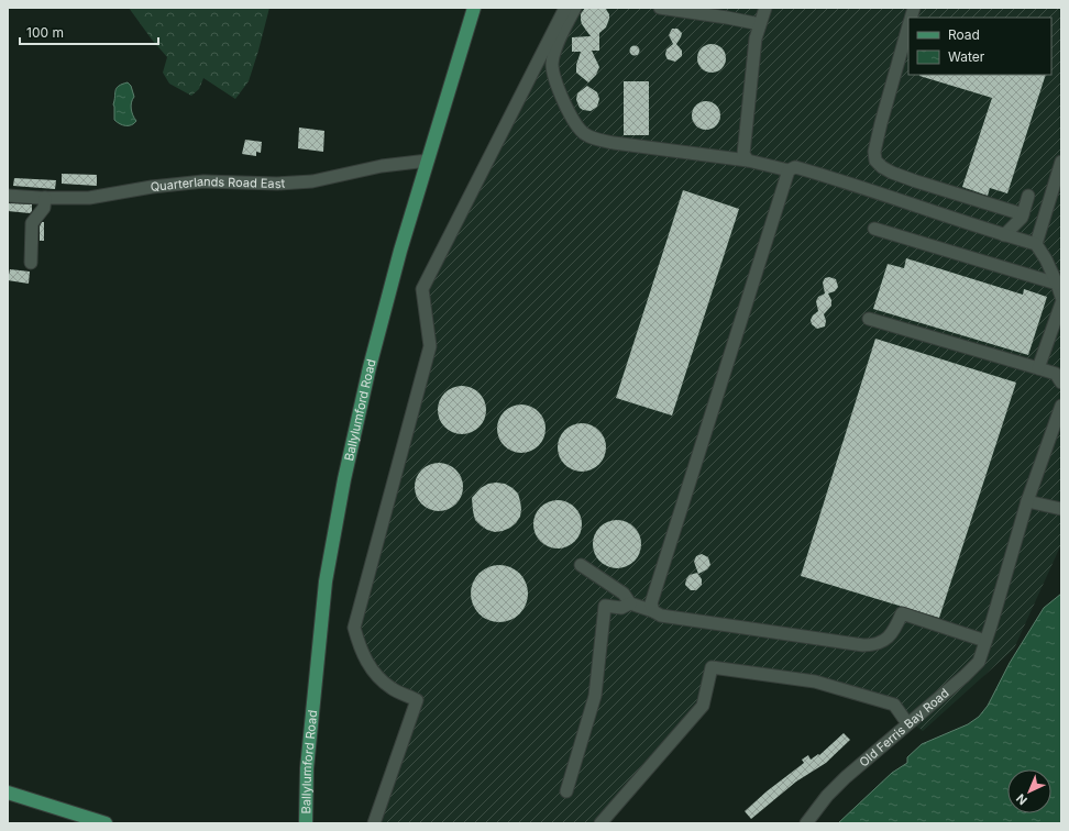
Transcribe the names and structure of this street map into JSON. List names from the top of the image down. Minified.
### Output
{"streets":{"main road":["Ballylumford Road"],"street":["Quarterlands Road East","Old Ferris Bay Road"]},"crossings":[["Quarterlands Road East","Ballylumford Road"]],"legend":["Road","Water"],"scale_bar":"100 m","north":"bottom left"}
